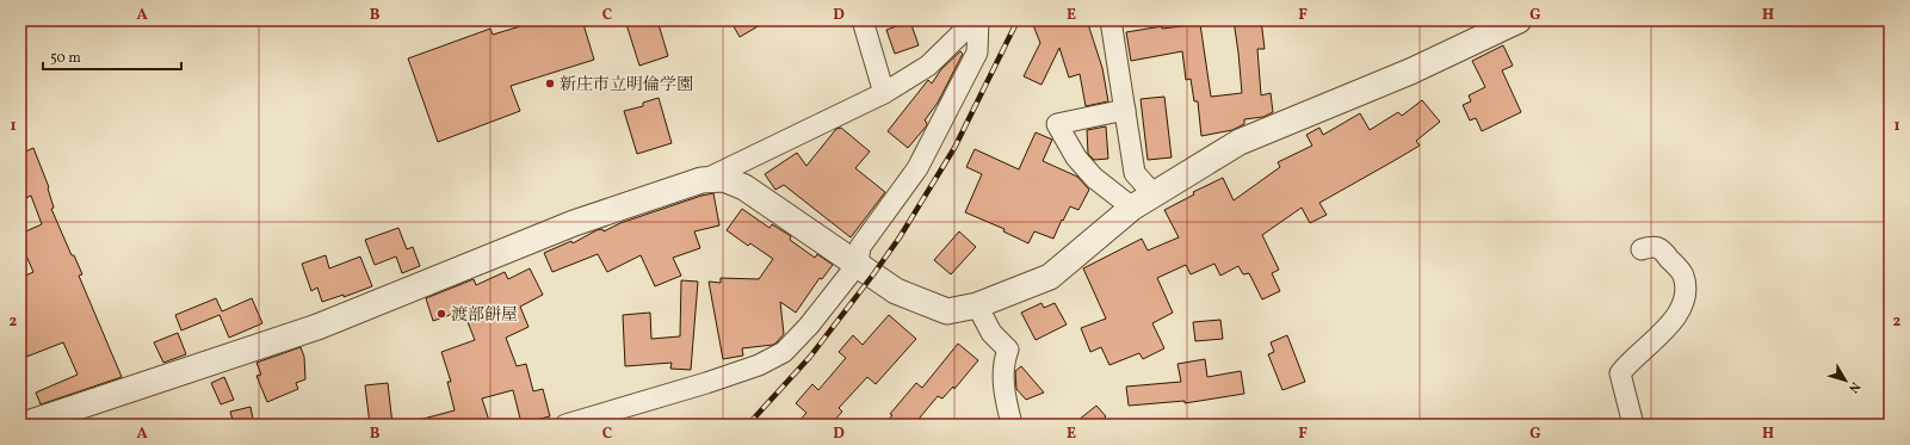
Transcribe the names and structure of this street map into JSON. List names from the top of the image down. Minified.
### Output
{"places":["新庄市立明倫学園","渡部餅屋"],"scale_bar":"50 m","north":"bottom right","grid":{"columns":["A","B","C","D","E","F","G","H"],"rows":["1","2"]}}
